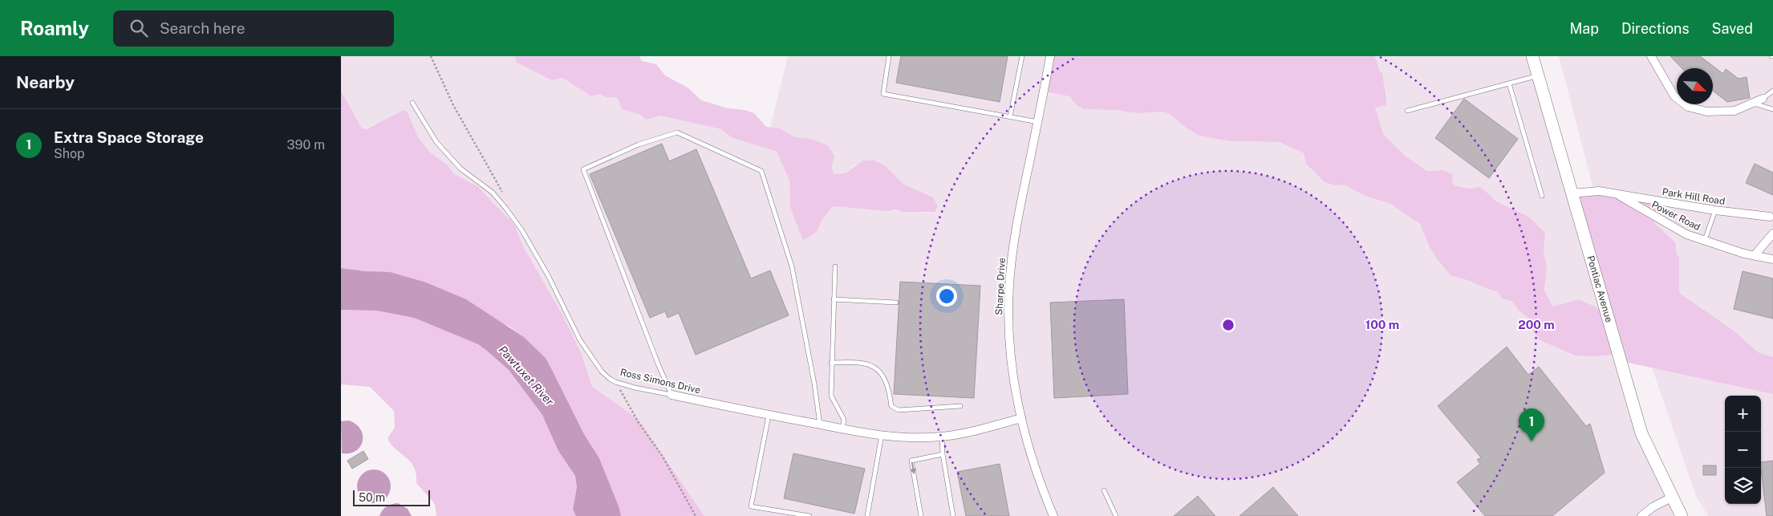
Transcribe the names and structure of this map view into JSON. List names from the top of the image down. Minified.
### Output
{"streets":{"main road":["Pontiac Avenue"],"street":["Park Hill Road","Power Road","Sharpe Drive","Ross Simons Drive"]},"crossings":[["Park Hill Road","Power Road"],["Power Road","Pontiac Avenue"],["Sharpe Drive","Ross Simons Drive"]],"water":["Pawtuxet River"],"scale_bar":"50 m","north":"bottom right","page":{"header":"Roamly","search":"Search here","nav":["Map","Directions","Saved"],"heading":"Nearby","list":[{"mark":"1","name":"Extra Space Storage","note":"Shop","value":"390 m"}],"map_buttons":["+","−"],"pins":"1","scale":"50 m"},"rings":["100 m","200 m"]}
